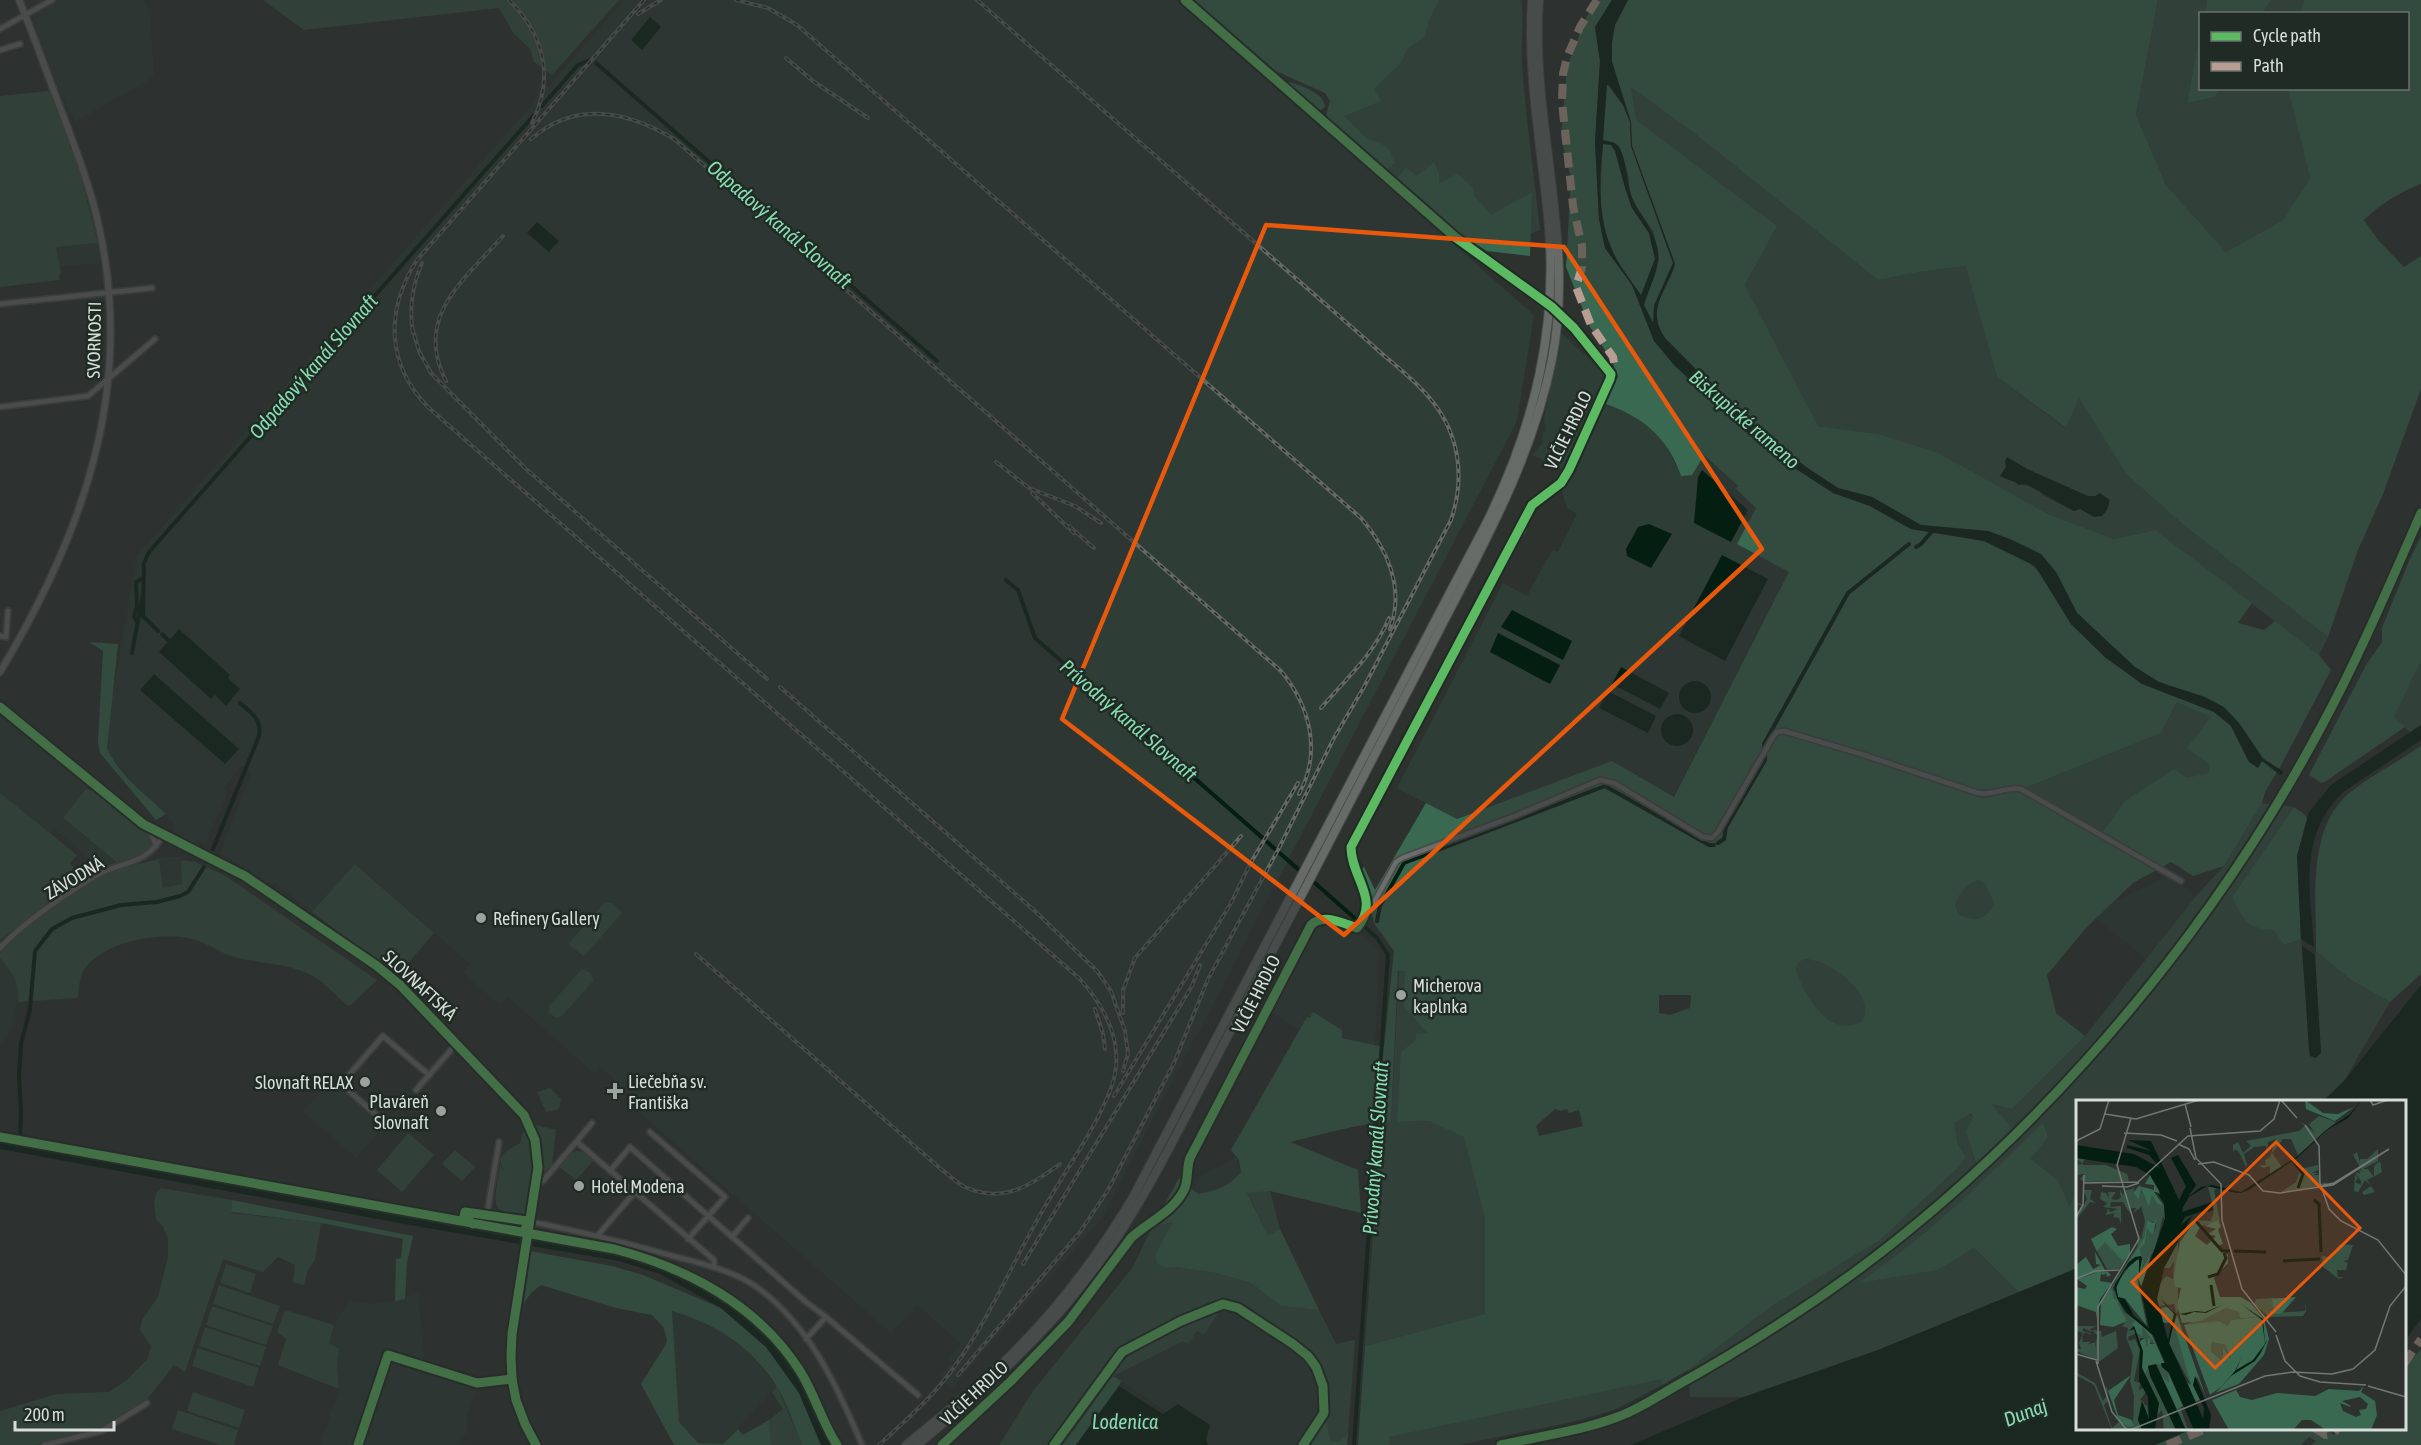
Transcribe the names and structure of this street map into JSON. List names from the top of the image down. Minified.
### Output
{"streets":{"main road":["SVORNOSTI","SLOVNAFTSKÁ"],"street":["VLČIE HRDLO","ZÁVODNÁ"]},"crossings":[["ZÁVODNÁ","SLOVNAFTSKÁ"]],"water":["Odpadový kanál Slovnaft","Biskupické rameno","Prívodný kanál Slovnaft","Dunaj","Lodenica"],"places":{"other":["Refinery Gallery","Micherova kaplnka","Slovnaft RELAX","Plaváreň Slovnaft","Hotel Modena"],"health":["Liečebňa sv. Františka"]},"legend":["Cycle path","Path"],"scale_bar":"200 m"}
